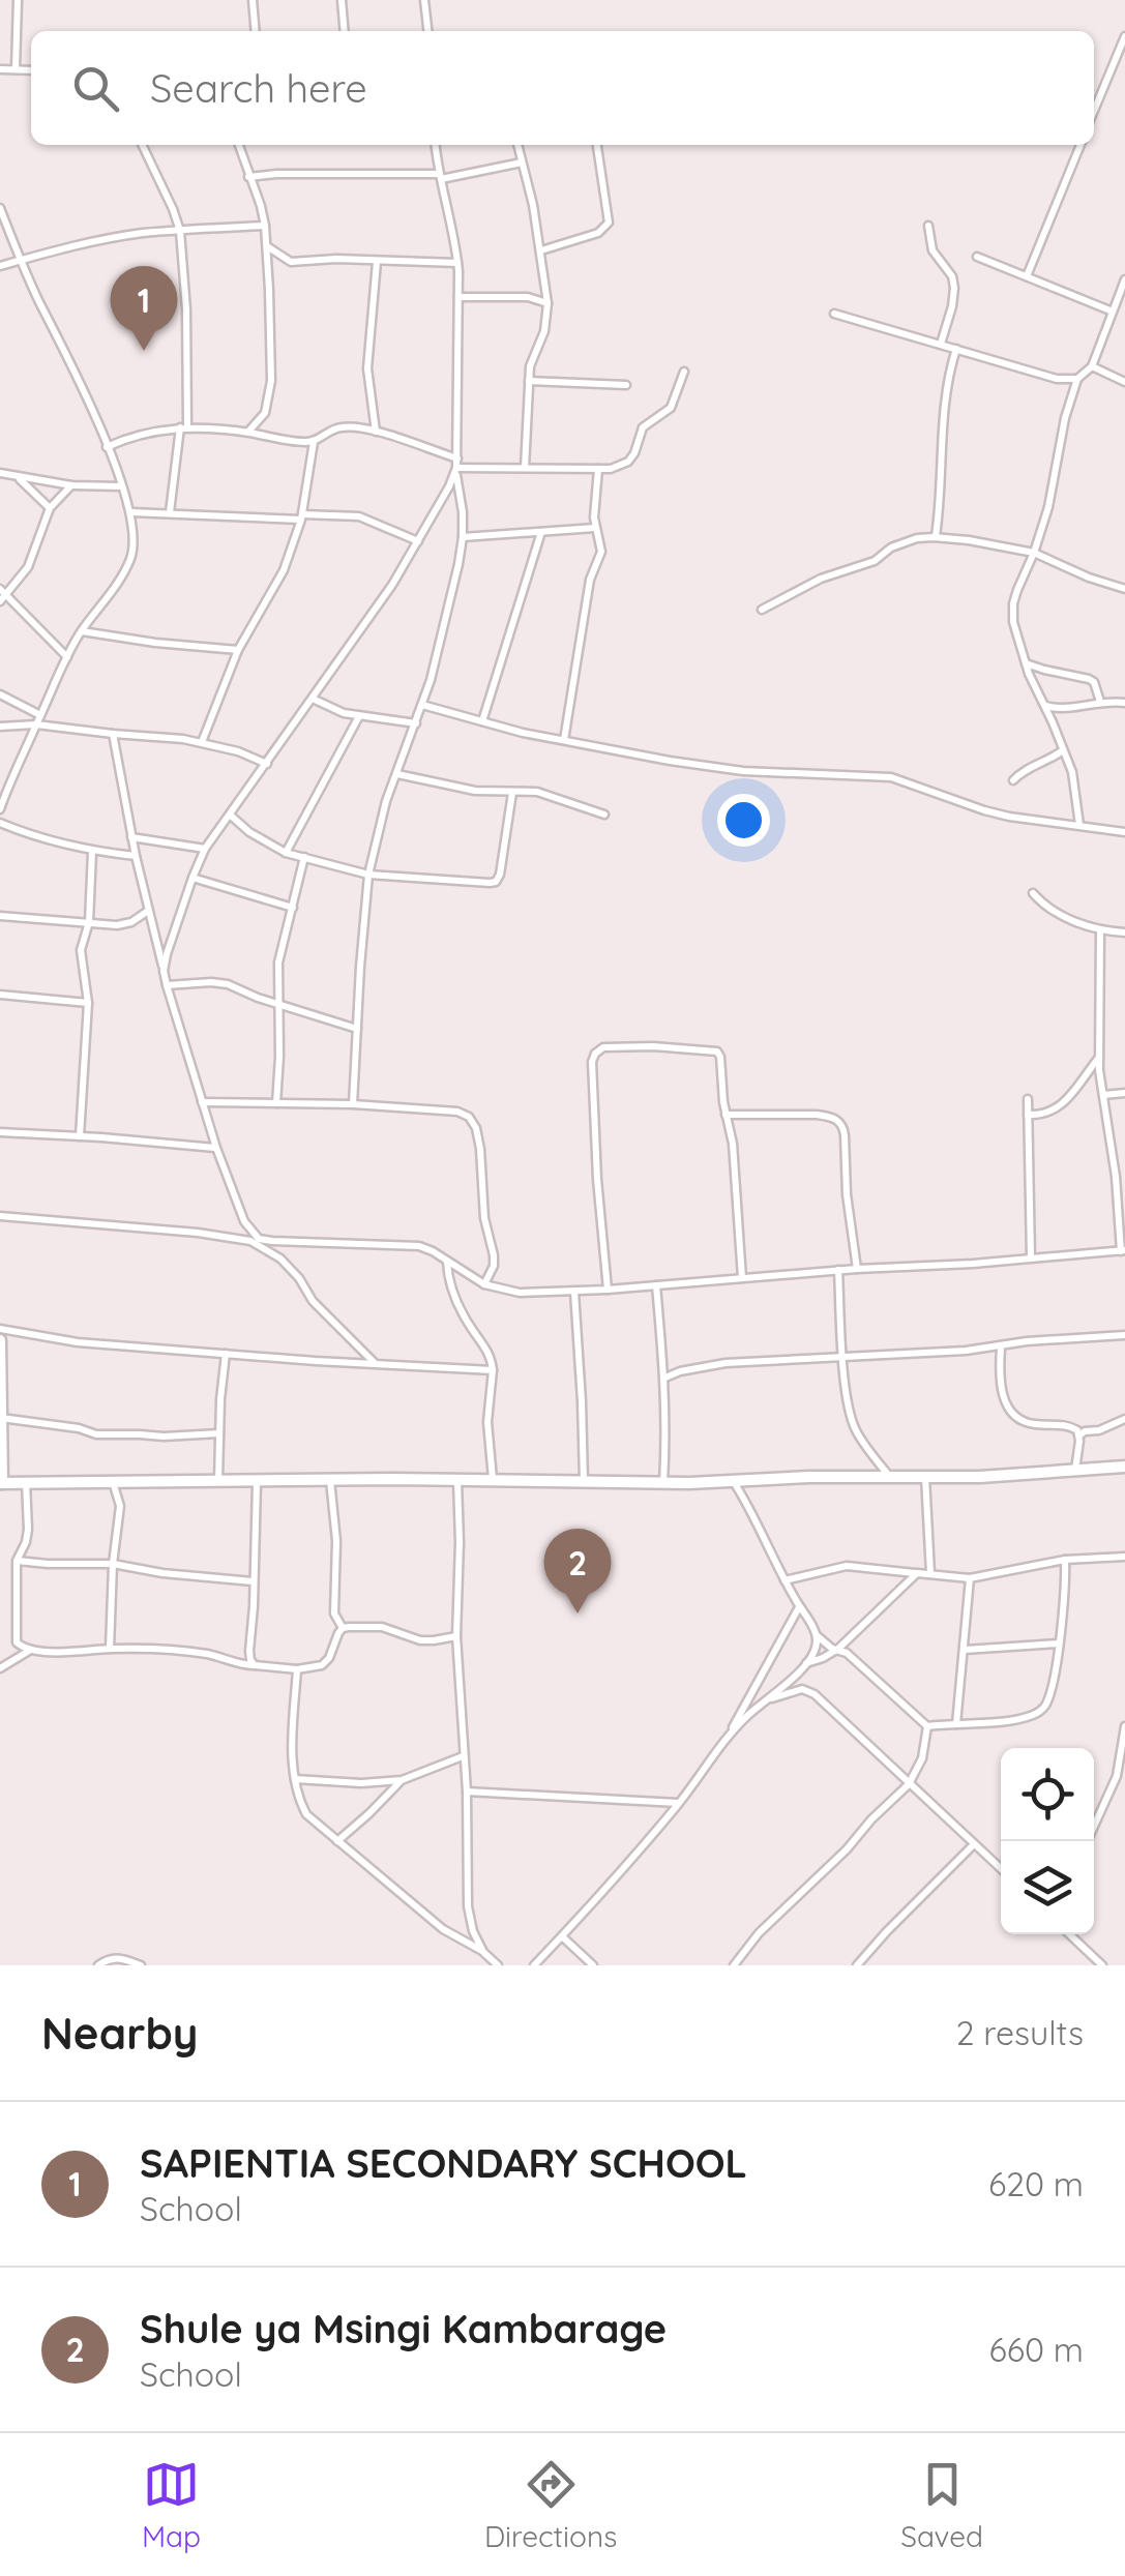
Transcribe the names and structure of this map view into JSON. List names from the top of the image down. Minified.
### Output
{"page":{"search":"Search here","pins":["1","2"],"heading":["Nearby","2 results"],"list":[{"mark":"1","name":"SAPIENTIA SECONDARY SCHOOL","note":"School","value":"620 m"},{"mark":"2","name":"Shule ya Msingi Kambarage","note":"School","value":"660 m"}],"nav":["Map","Directions","Saved"]}}
